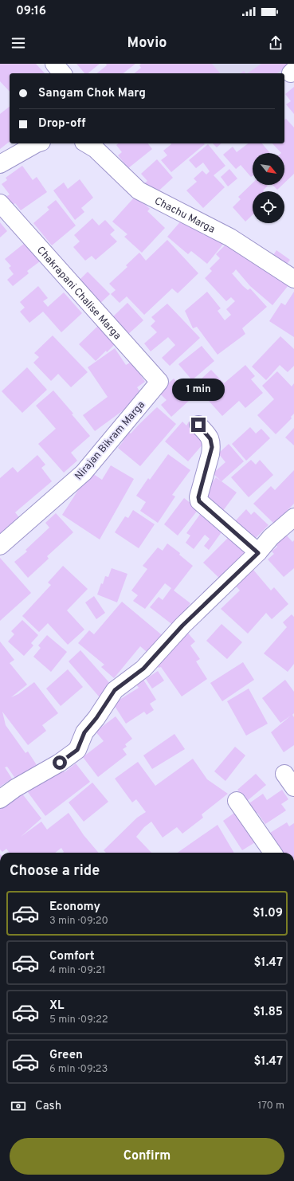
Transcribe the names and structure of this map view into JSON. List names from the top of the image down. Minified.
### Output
{"streets":{"street":["Chachu Marga","Chakrapani Chalise Marga","Nirajan Bikram Marga"]},"crossings":[["Chakrapani Chalise Marga","Nirajan Bikram Marga"]],"north":"bottom right","page":{"status":"09:16","header":"Movio","banner":["Sangam Chok Marg","Drop-off"],"bubble":"1 min","heading":"Choose a ride","list":[{"name":"Economy","note":"3 min · 09:20","value":"$1.09"},{"name":"Comfort","note":"4 min · 09:21","value":"$1.47"},{"name":"XL","note":"5 min · 09:22","value":"$1.85"},{"name":"Green","note":"6 min · 09:23","value":"$1.47"}],"pay":["Cash","170 m"],"buttons":"Confirm"}}
